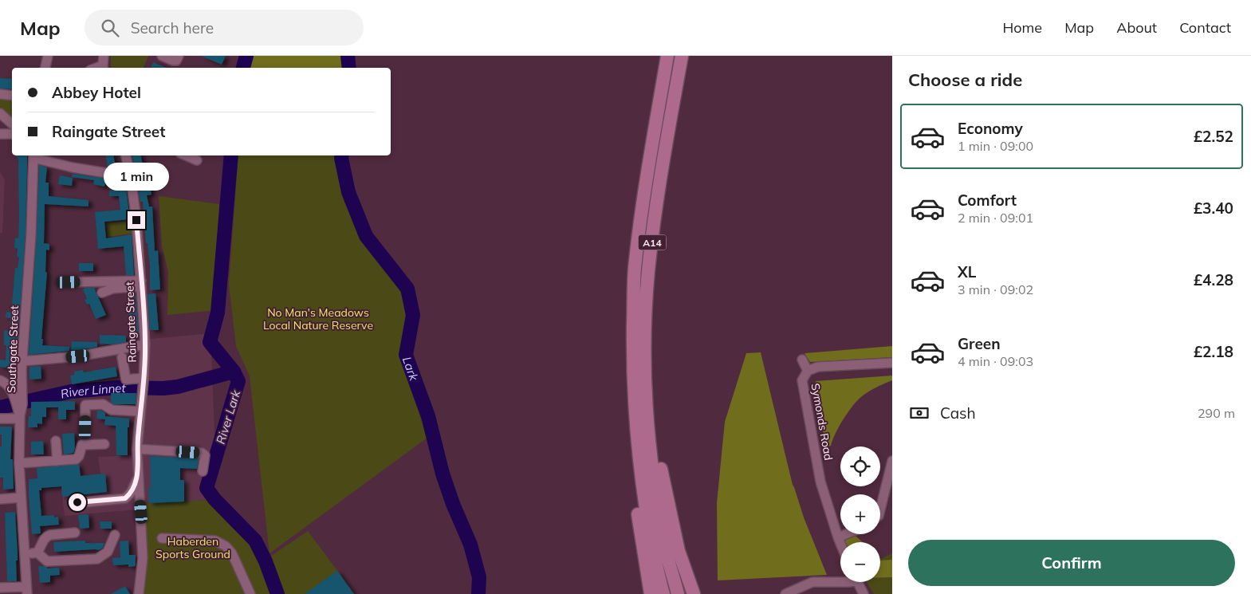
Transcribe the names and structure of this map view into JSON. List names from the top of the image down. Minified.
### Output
{"streets":{"highway":["A14"],"street":["Raingate Street","Southgate Street","Symonds Road"]},"water":["Lark","River Linnet","River Lark"],"parks":["No Man's Meadows Local Nature Reserve","Haberden Sports Ground"],"page":{"header":"Map","search":"Search here","nav":["Home","Map","About","Contact"],"heading":"Choose a ride","banner":["Abbey Hotel","Raingate Street"],"list":[{"name":"Economy","note":"1 min · 09:00","value":"£2.52"},{"name":"Comfort","note":"2 min · 09:01","value":"£3.40"},{"name":"XL","note":"3 min · 09:02","value":"£4.28"},{"name":"Green","note":"4 min · 09:03","value":"£2.18"}],"bubble":"1 min","pay":["Cash","290 m"],"map_buttons":["+","−"],"buttons":"Confirm"}}
